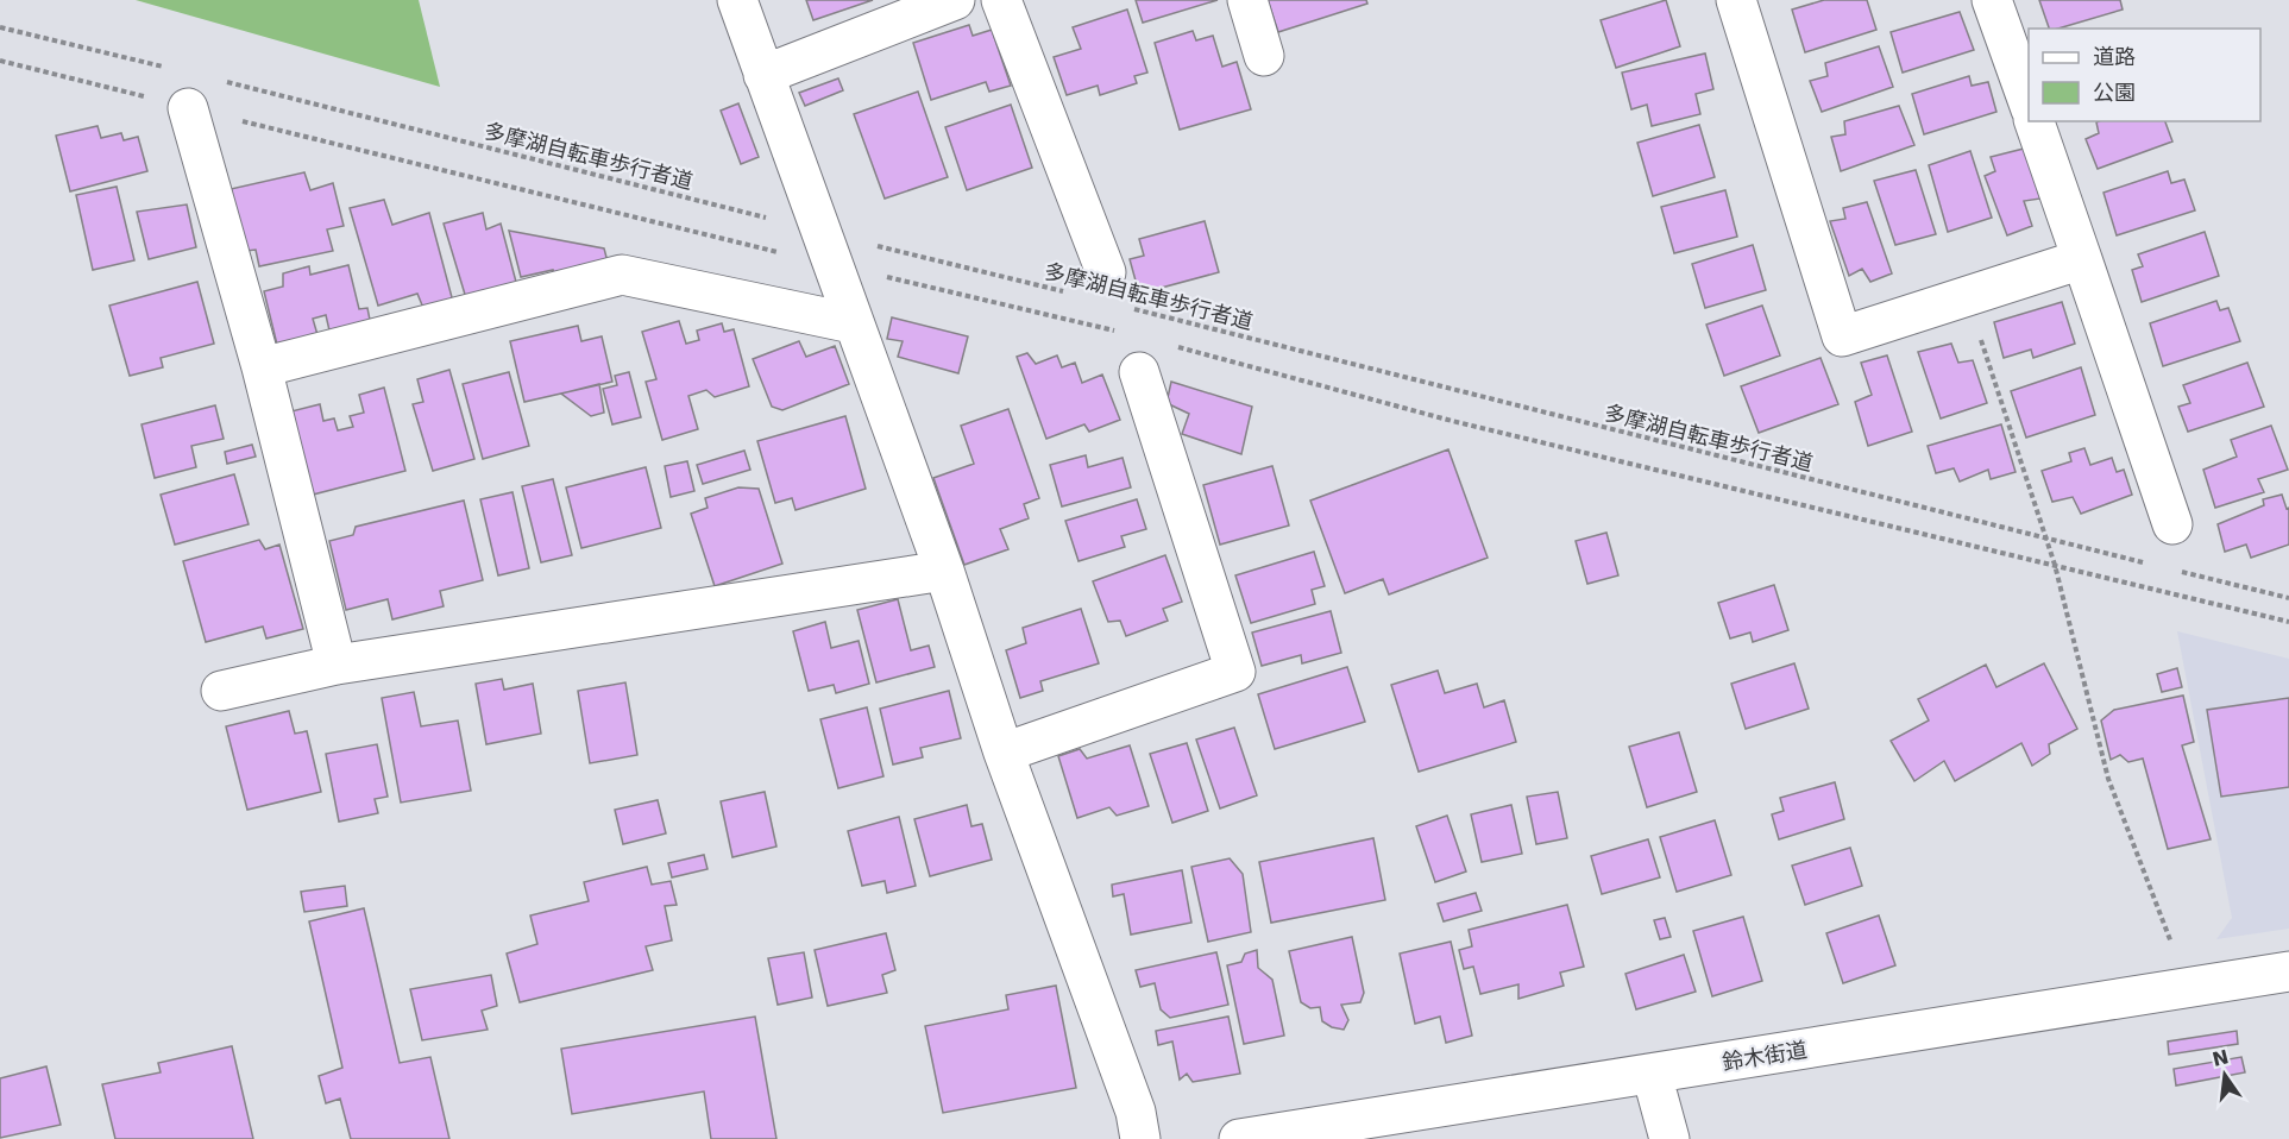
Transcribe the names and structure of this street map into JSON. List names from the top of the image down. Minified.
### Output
{"streets":{"street":["鈴木街道"],"path":["多摩湖自転車歩行者道"]},"legend":["道路","公園"],"north":"top"}
